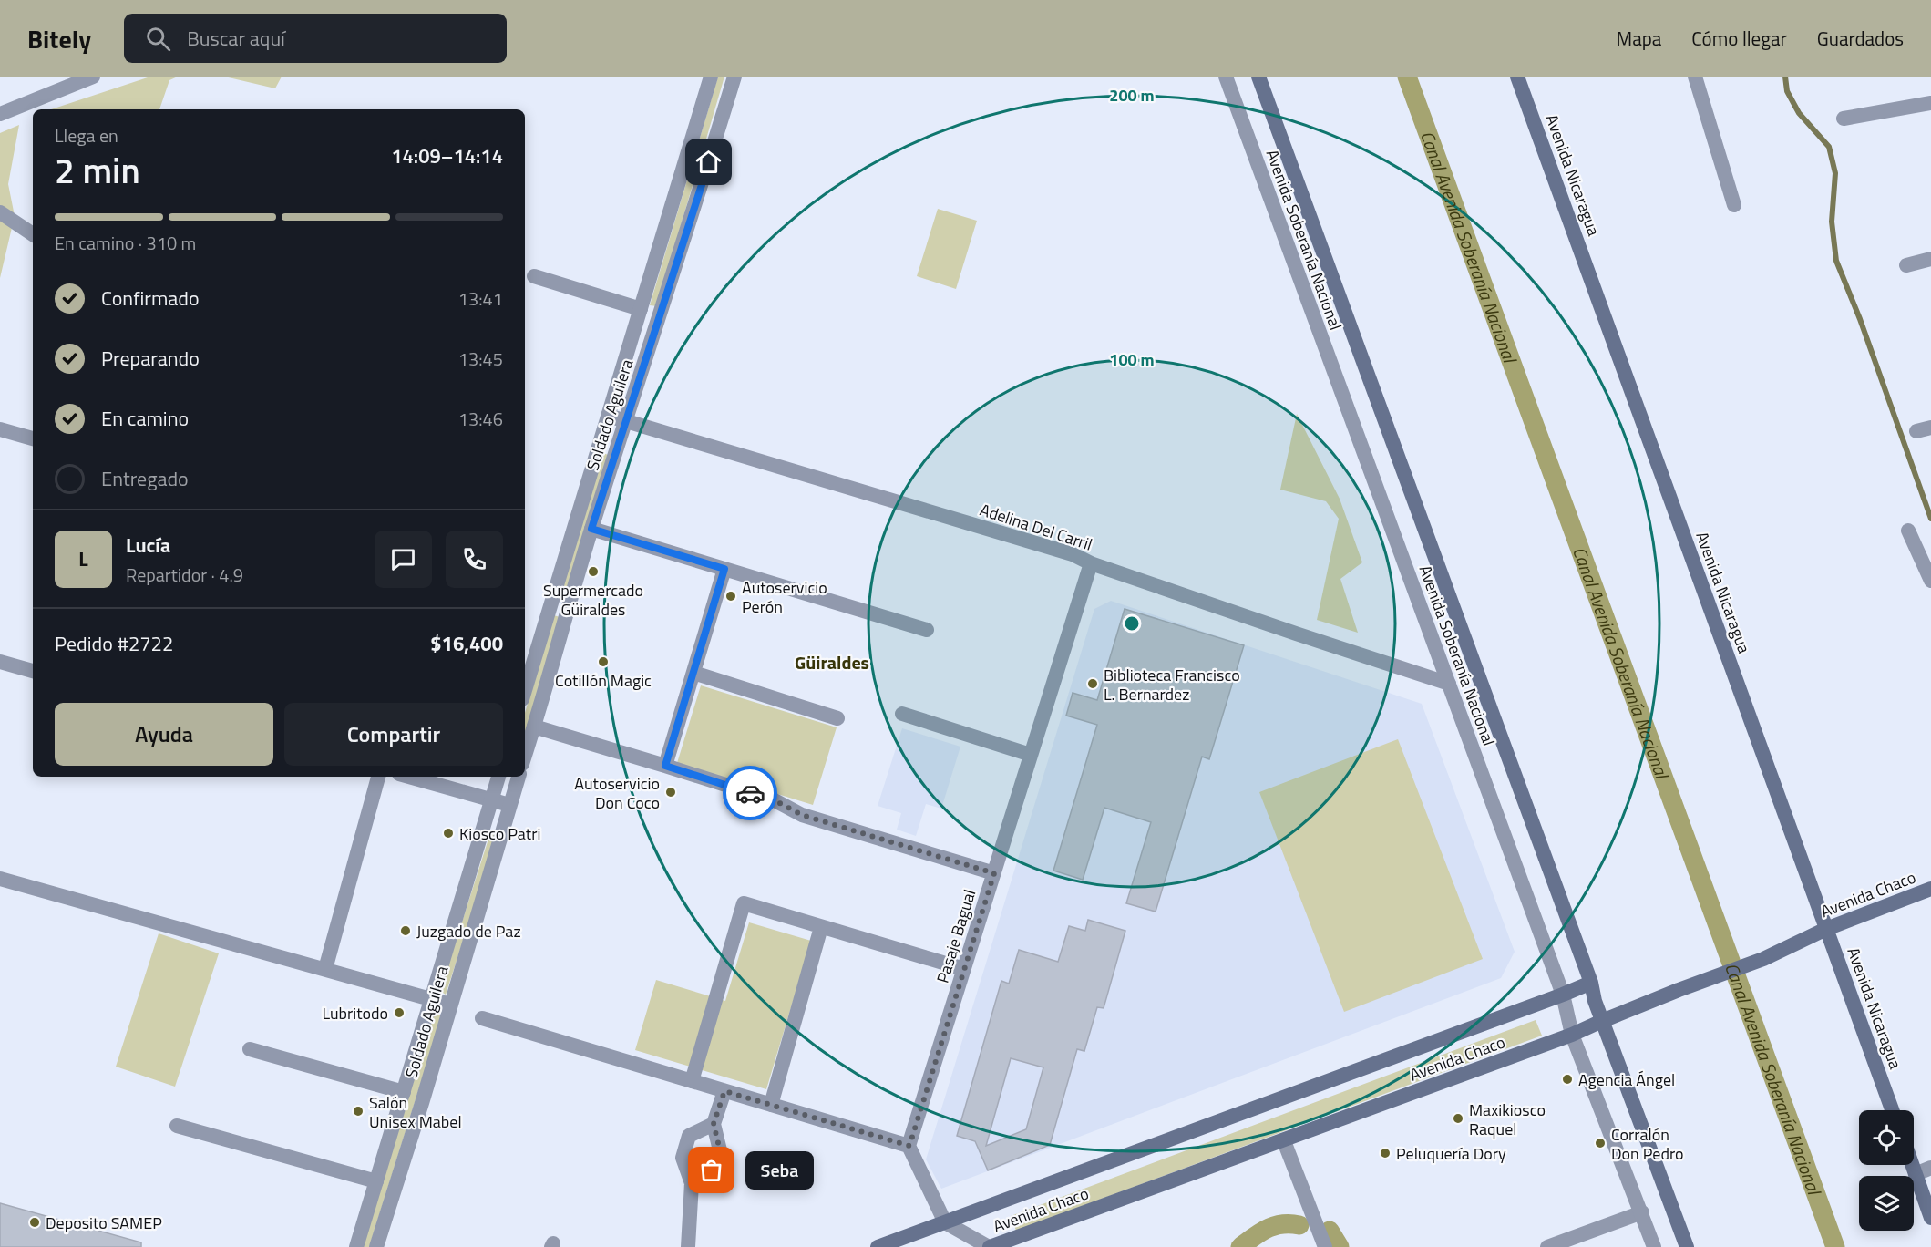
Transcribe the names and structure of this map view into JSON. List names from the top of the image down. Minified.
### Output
{"streets":{"main road":["Avenida Nicaragua","Avenida Soberanía Nacional","Avenida Chaco"],"street":["Soldado Aguilera","Adelina Del Carril","Pasaje Bagual"]},"crossings":[["Avenida Nicaragua","Avenida Chaco"],["Avenida Soberanía Nacional","Adelina Del Carril"],["Avenida Soberanía Nacional","Avenida Chaco"],["Soldado Aguilera","Adelina Del Carril"],["Adelina Del Carril","Pasaje Bagual"]],"districts":["Güiraldes"],"water":["Canal Avenida Soberanía Nacional"],"places":["Supermercado Güiraldes","Autoservicio Perón","Cotillón Magic","Biblioteca Francisco L. Bernardez","Autoservicio Don Coco","Kiosco Patri","Juzgado de Paz","Lubritodo","Agencia Ángel","Salón Unisex Mabel","Maxikiosco Raquel","Corralón Don Pedro","Peluquería Dory","Seba","Deposito SAMEP"],"page":{"header":"Bitely","search":"Buscar aquí","nav":["Mapa","Cómo llegar","Guardados"],"heading":["2 min","Llega en","14:09–14:14"],"panel":["Lucía","Repartidor · 4.9","Pedido #2722","$16,400"],"bar":"En camino · 310 m","list":[["Confirmado","13:41"],["Preparando","13:45"],["En camino","13:46"],"Entregado"],"round":"L","buttons":["Ayuda","Compartir"],"bubble":"Seba"},"rings":["200 m","100 m"]}
